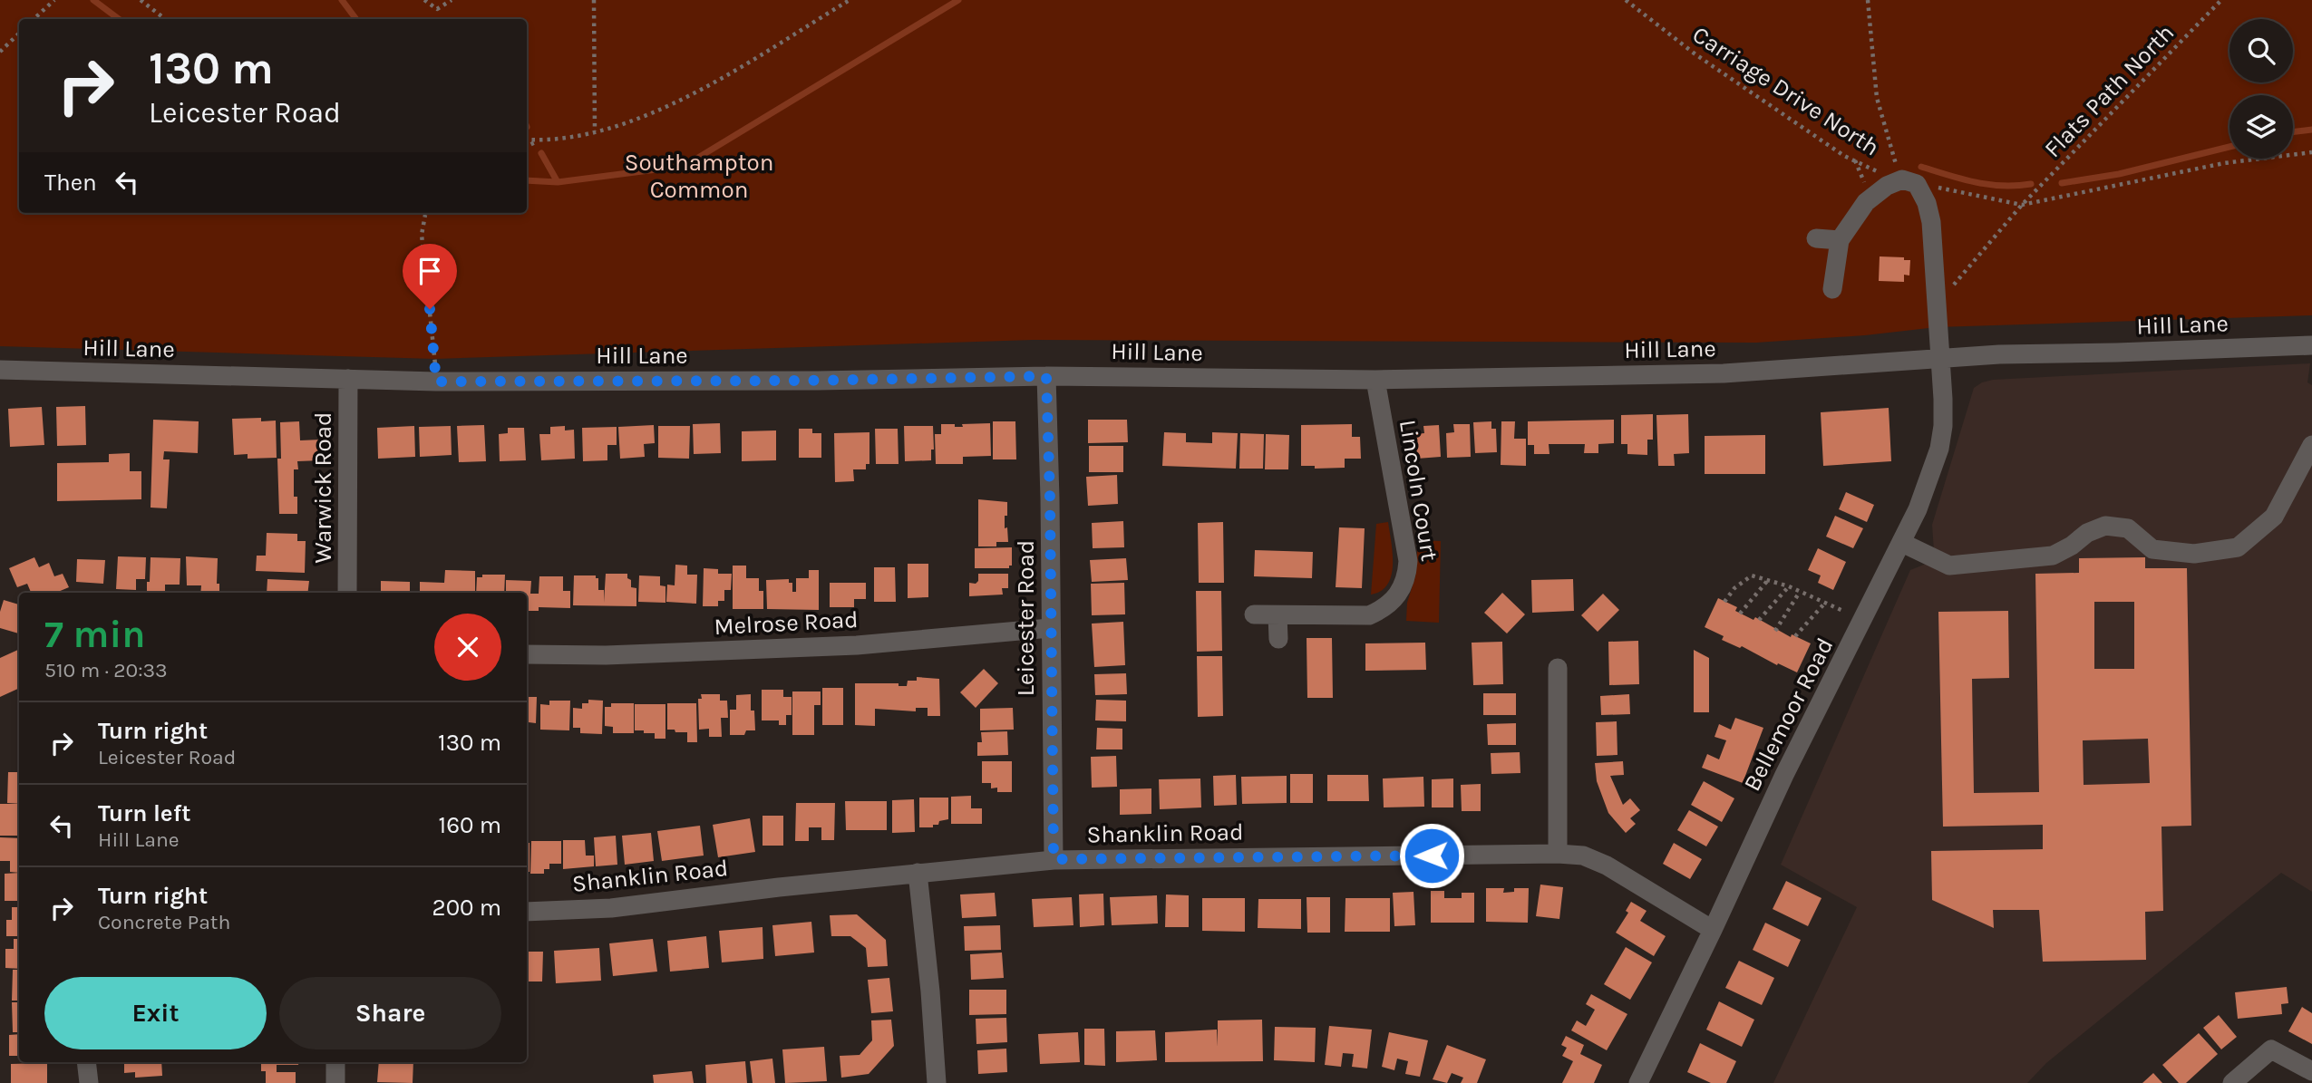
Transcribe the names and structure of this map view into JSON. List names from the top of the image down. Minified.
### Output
{"streets":{"street":["Hill Lane","Warwick Road","Lincoln Court","Leicester Road","Melrose Road","Bellemoor Road","Shanklin Road"],"path":["Carriage Drive North","Flats Path North"]},"crossings":[["Carriage Drive North","Flats Path North"],["Carriage Drive North","Bellemoor Road"],["Flats Path North","Bellemoor Road"],["Hill Lane","Warwick Road"],["Hill Lane","Lincoln Court"],["Hill Lane","Leicester Road"],["Hill Lane","Bellemoor Road"],["Leicester Road","Melrose Road"],["Leicester Road","Shanklin Road"],["Bellemoor Road","Shanklin Road"]],"parks":["Southampton Common"],"page":{"turn":["130 m","Leicester Road"],"then":"Then","heading":["7 min","510 m · 20:33"],"list":[{"name":"Turn right","note":"Leicester Road","value":"130 m"},{"name":"Turn left","note":"Hill Lane","value":"160 m"},{"name":"Turn right","note":"Concrete Path","value":"200 m"}],"buttons":["Exit","Share"]}}
